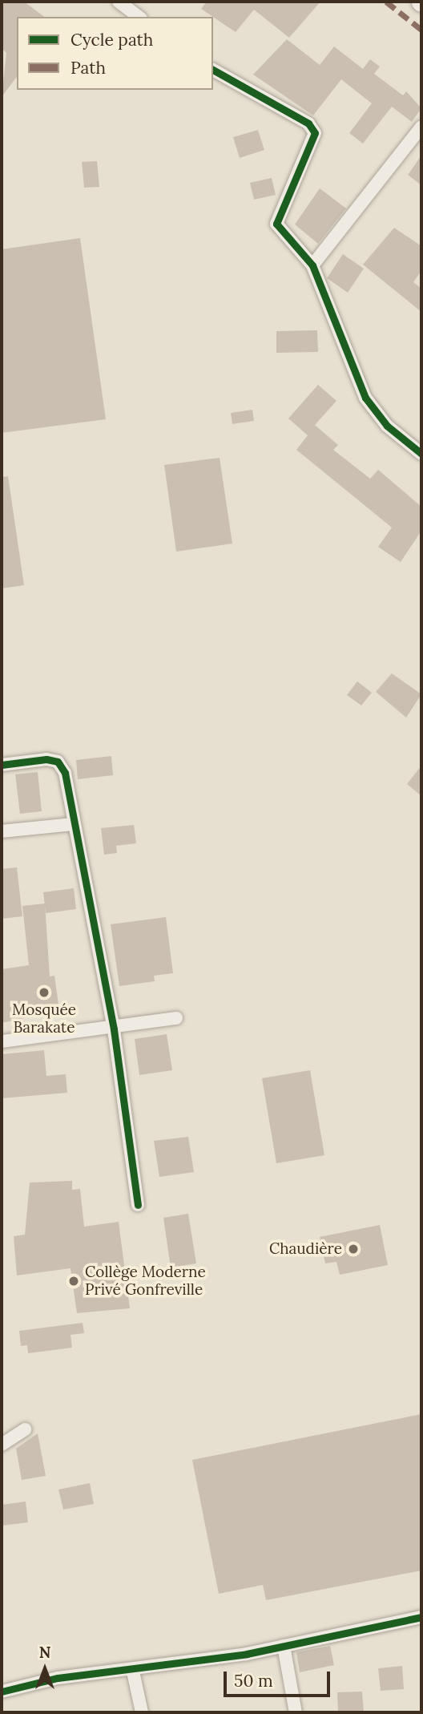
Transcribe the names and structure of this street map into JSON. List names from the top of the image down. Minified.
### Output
{"places":["Mosquée Barakate","Chaudière","Collège Moderne Privé Gonfreville"],"legend":["Cycle path","Path"],"scale_bar":"50 m","north":"top"}
